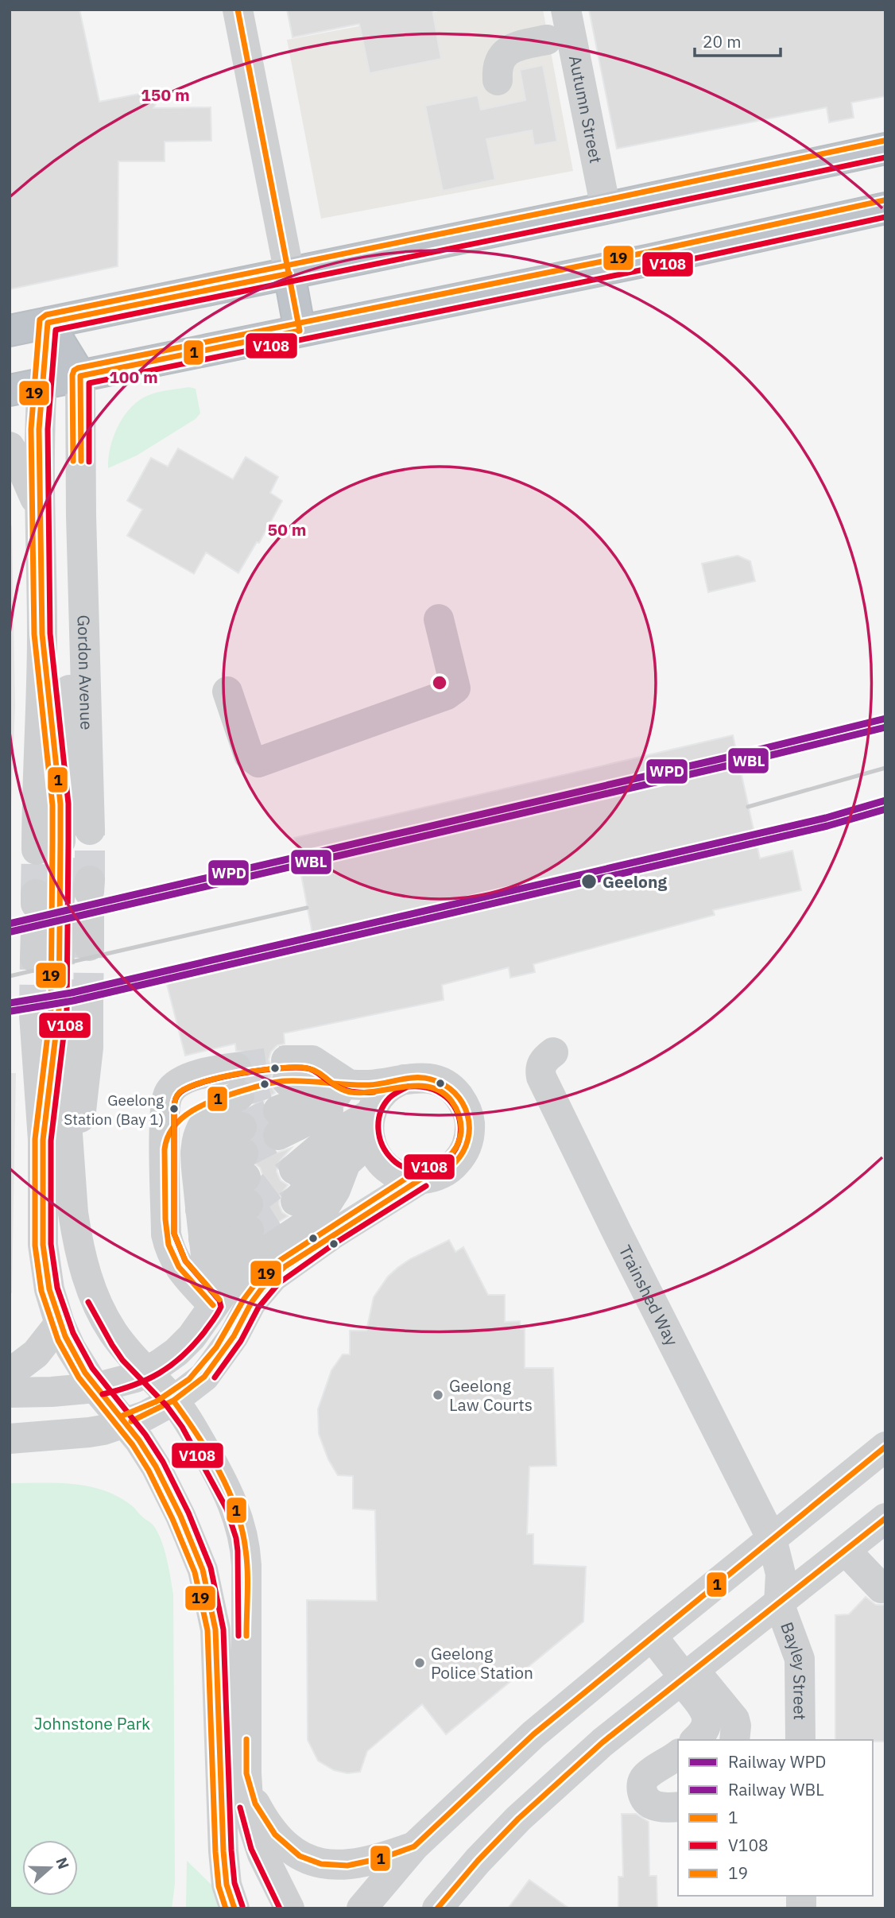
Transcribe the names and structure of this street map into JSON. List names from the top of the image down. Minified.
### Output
{"streets":{"highway":["Gordon Avenue"],"street":["Autumn Street","Trainshed Way","Bayley Street"]},"crossings":[["Trainshed Way","Bayley Street"]],"parks":["Johnstone Park"],"places":["Geelong","Geelong Station (Bay 1)","Geelong Law Courts","Geelong Police Station"],"lines":["transit line 1","transit line 19","transit line V108","rail line WPD","rail line WBL"],"legend":["Railway WPD","Railway WBL","1","V108","19"],"scale_bar":"20 m","north":"right","rings":["150 m","100 m","50 m"]}
